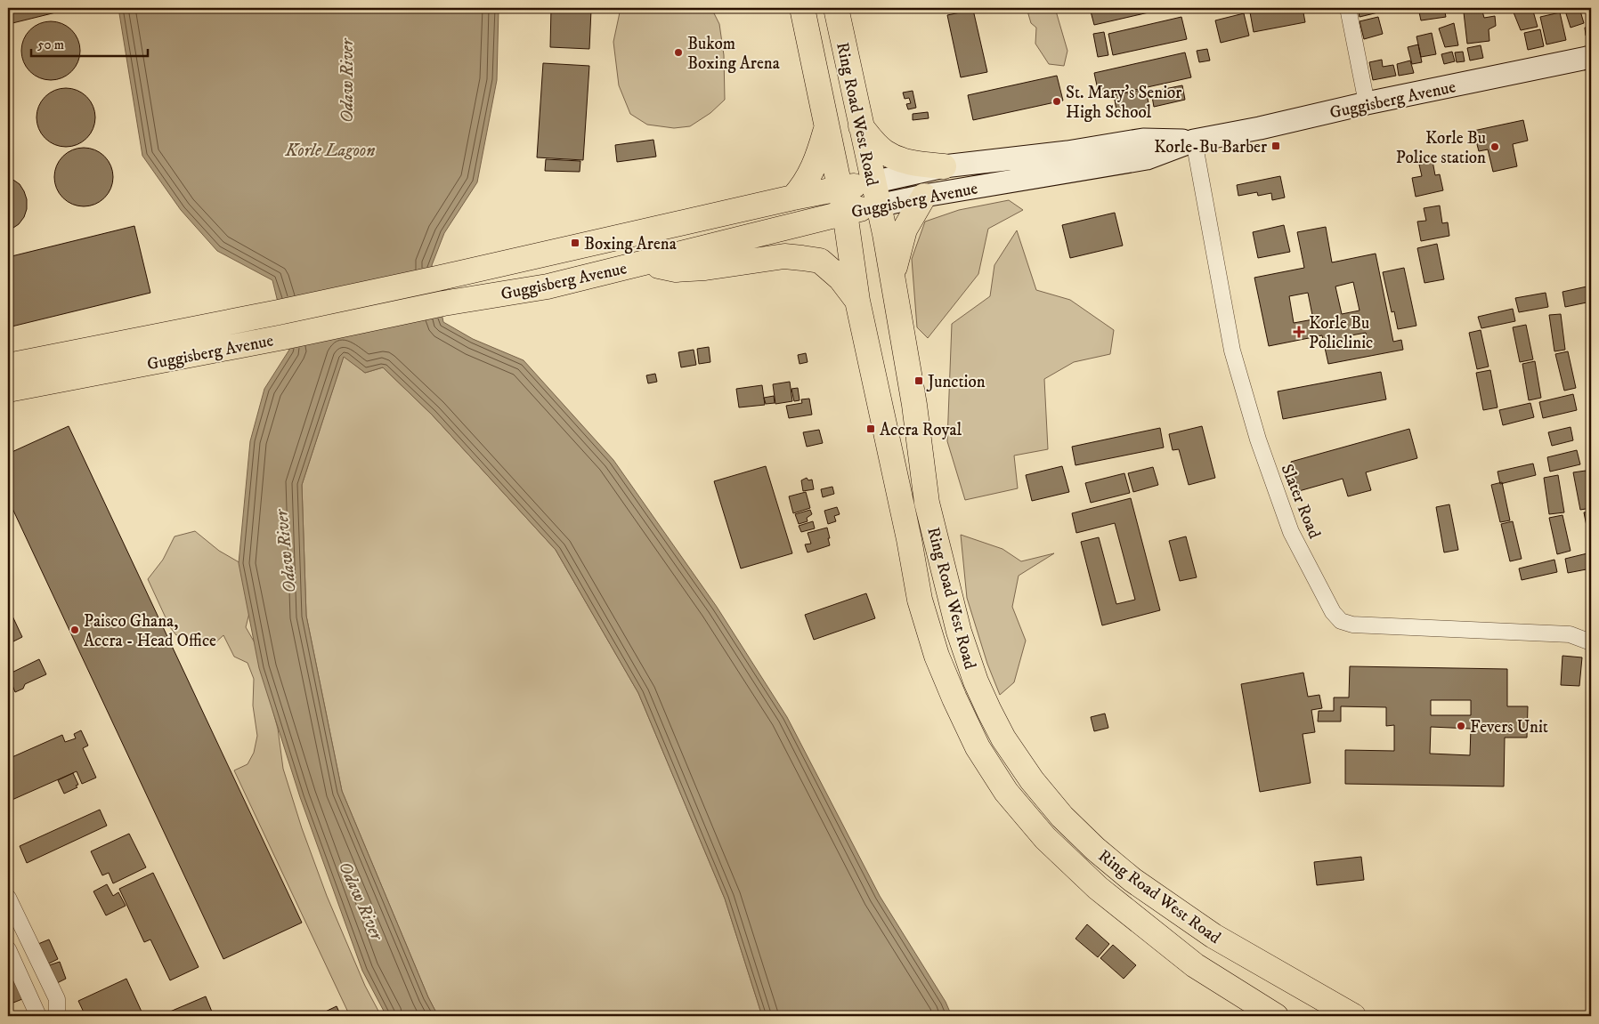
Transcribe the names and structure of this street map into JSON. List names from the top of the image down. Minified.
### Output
{"streets":{"main road":["Guggisberg Avenue","Ring Road West Road"],"street":["Slater Road"]},"crossings":[["Guggisberg Avenue","Ring Road West Road"],["Guggisberg Avenue","Slater Road"]],"water":["Odaw River","Korle Lagoon"],"places":{"other":["Bukom Boxing Arena","St. Mary's Senior High School","Korle Bu Police station","Paisco Ghana, Accra - Head Office","Fevers Unit"],"transit":["Korle-Bu Barber","Boxing Arena","Junction","Accra Royal"],"health":["Korle Bu Policlinic"]},"scale_bar":"50 m"}
